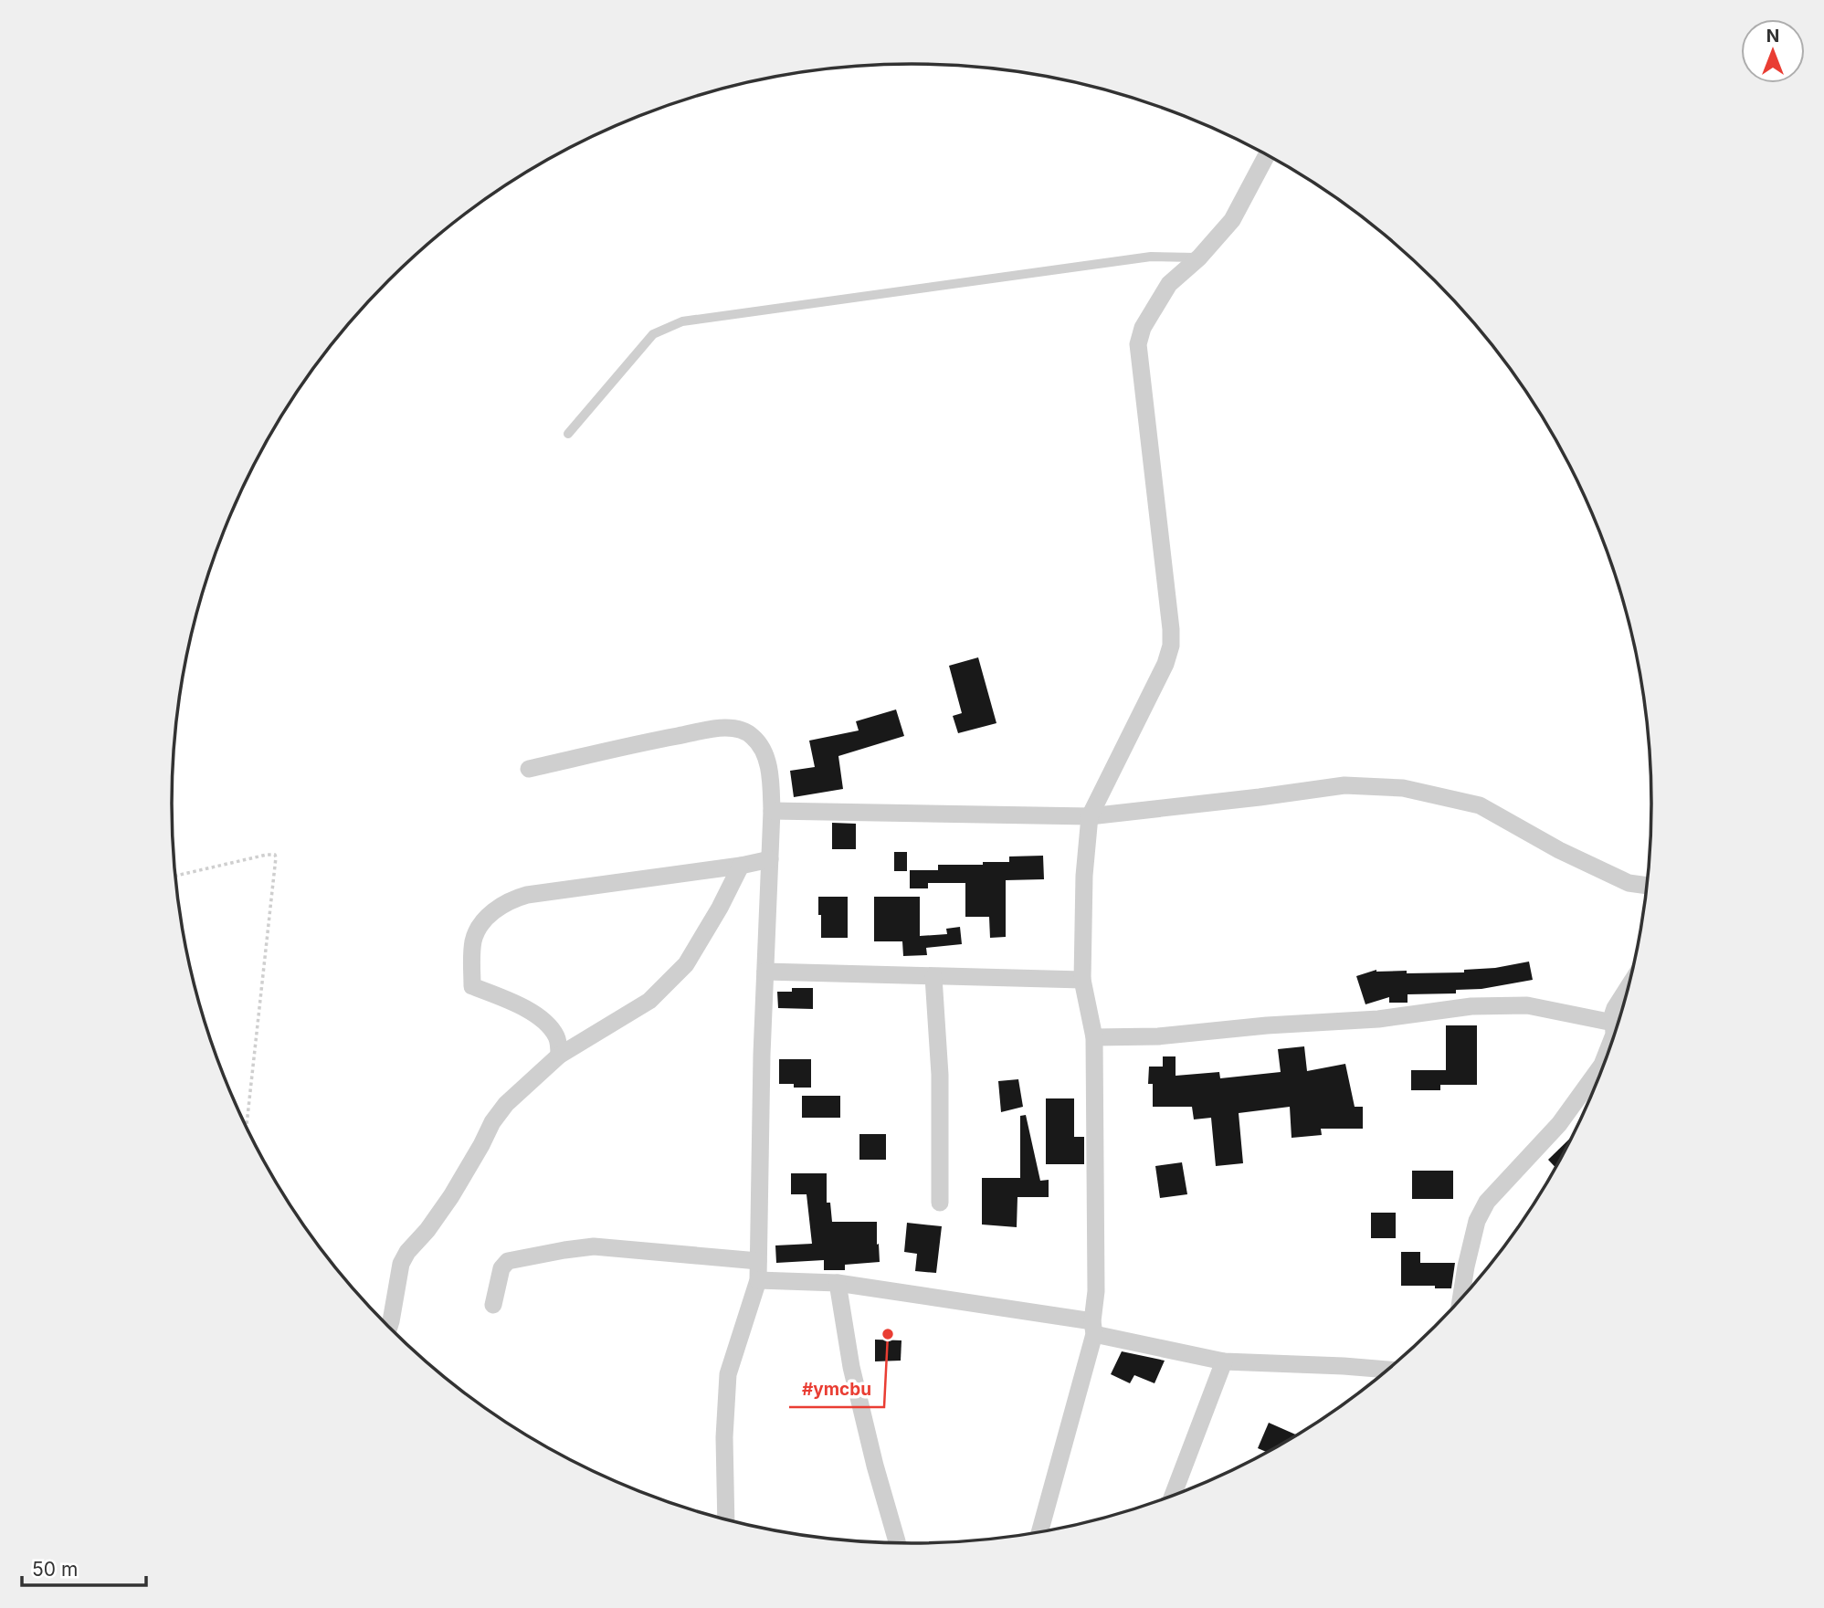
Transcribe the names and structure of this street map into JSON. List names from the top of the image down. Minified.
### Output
{"places":["#ymcbu"],"scale_bar":"50 m","north":"top"}
